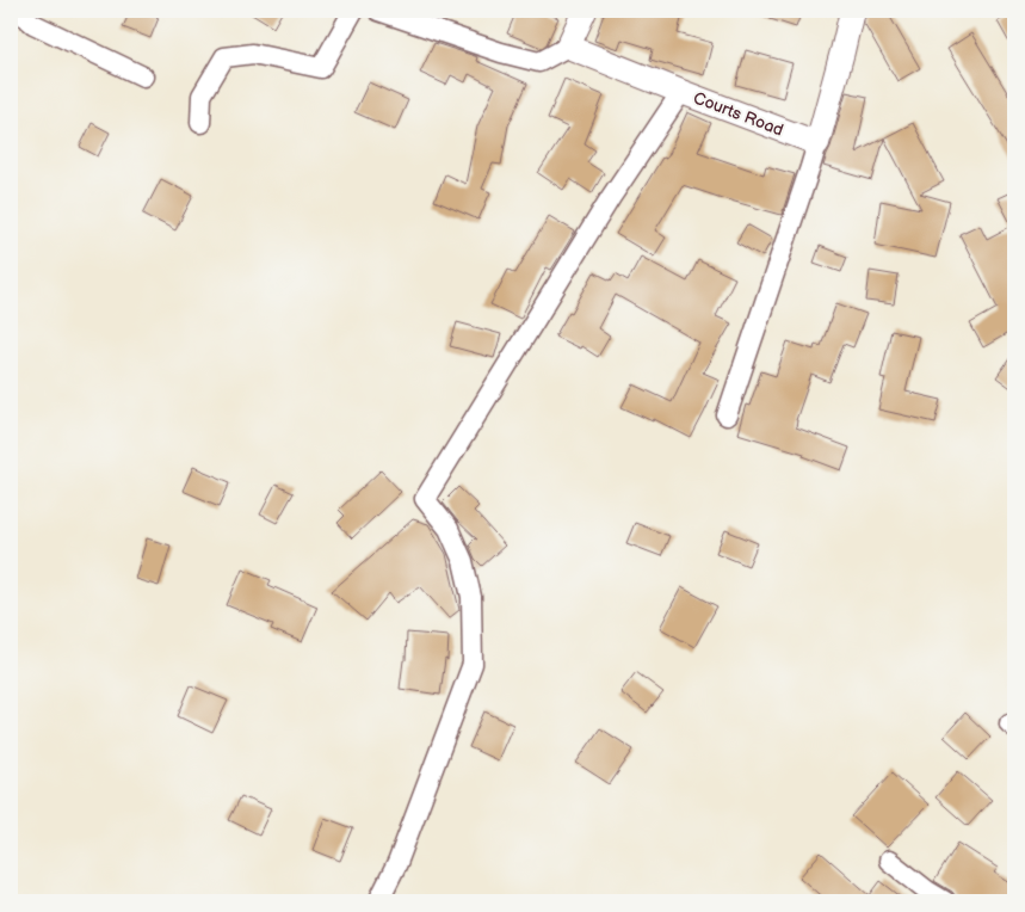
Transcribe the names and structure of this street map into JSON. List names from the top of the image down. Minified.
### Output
{"streets":{"street":["Courts Road"]}}
